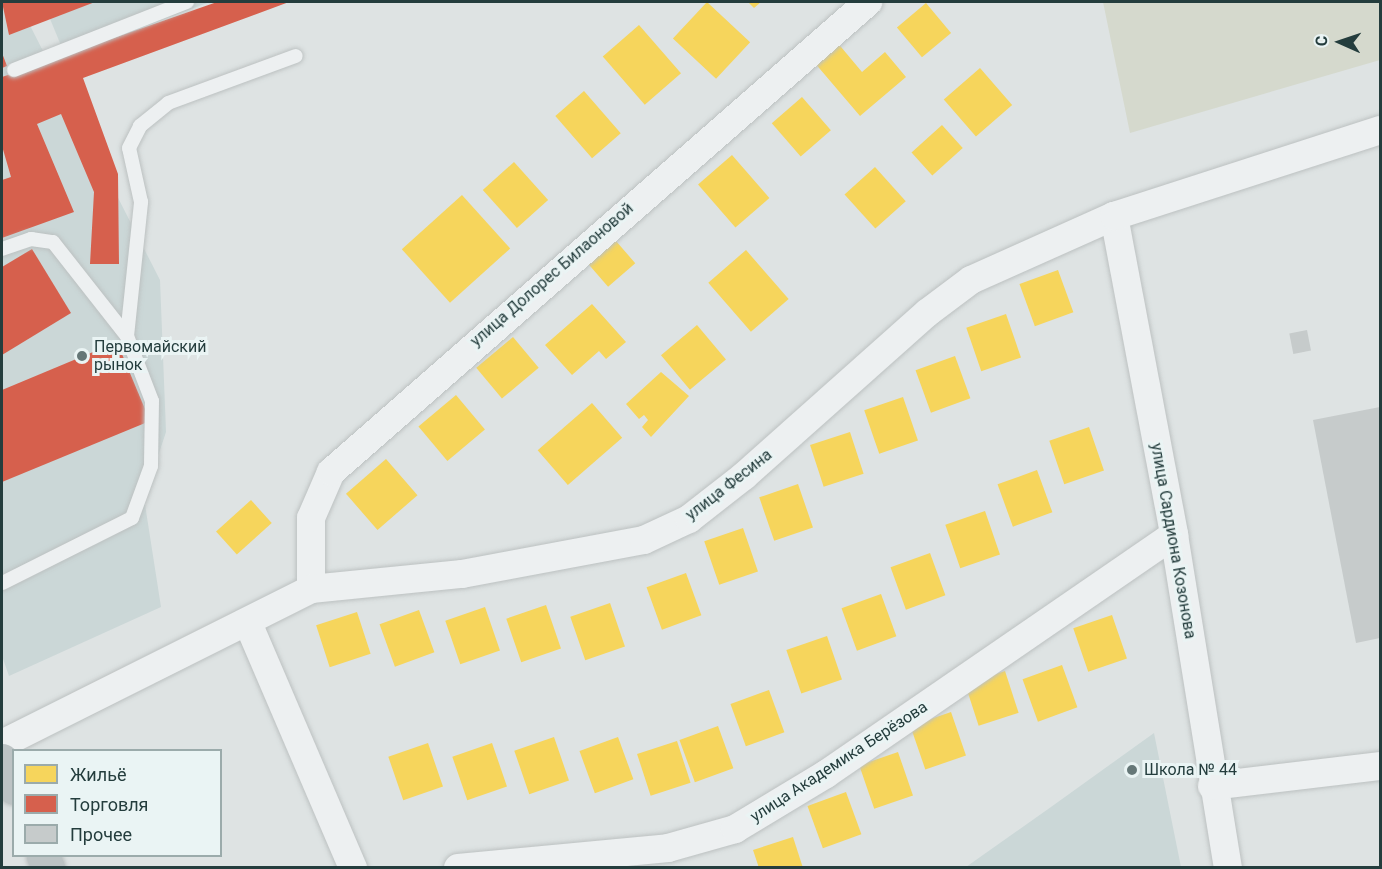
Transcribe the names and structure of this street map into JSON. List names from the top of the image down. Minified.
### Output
{"streets":{"street":["улица Долорес Билаоновой","улица Фесина","улица Сардиона Козонова","улица Академика Берёзова"]},"crossings":[["улица Долорес Билаоновой","улица Фесина"],["улица Фесина","улица Сардиона Козонова"],["улица Сардиона Козонова","улица Академика Берёзова"]],"places":["Первомайский рынок","Школа № 44"],"legend":["Жильё","Торговля","Прочее"],"north":"left"}
